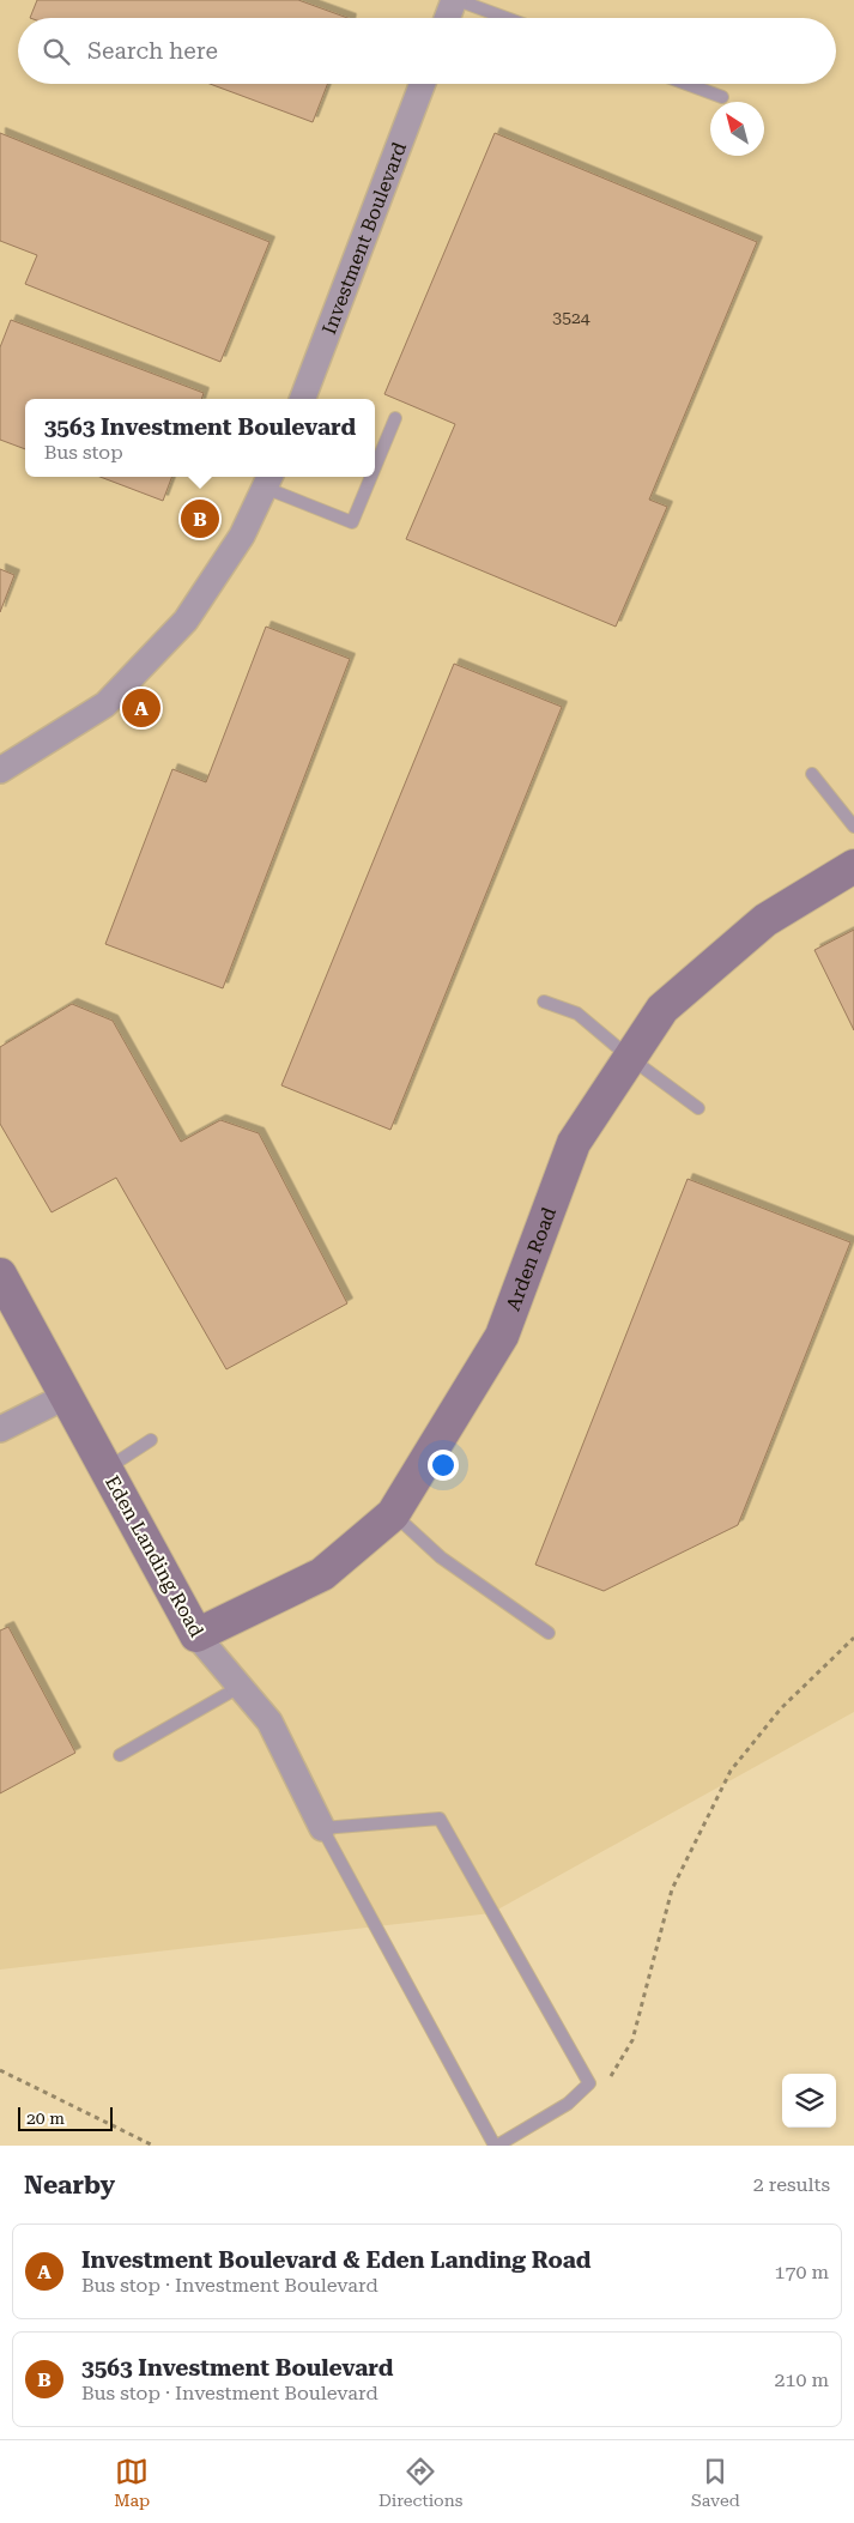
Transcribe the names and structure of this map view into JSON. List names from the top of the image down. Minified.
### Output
{"streets":{"street":["Investment Boulevard","Arden Road","Eden Landing Road"]},"crossings":[["Arden Road","Eden Landing Road"]],"house_numbers":["3524"],"scale_bar":"20 m","north":"top left","page":{"search":"Search here","popup":["3563 Investment Boulevard","Bus stop"],"pins":["B","A"],"scale":"20 m","heading":["Nearby","2 results"],"list":[{"mark":"A","name":"Investment Boulevard & Eden Landing Road","note":"Bus stop · Investment Boulevard","value":"170 m"},{"mark":"B","name":"3563 Investment Boulevard","note":"Bus stop · Investment Boulevard","value":"210 m"}],"nav":["Map","Directions","Saved"]}}
